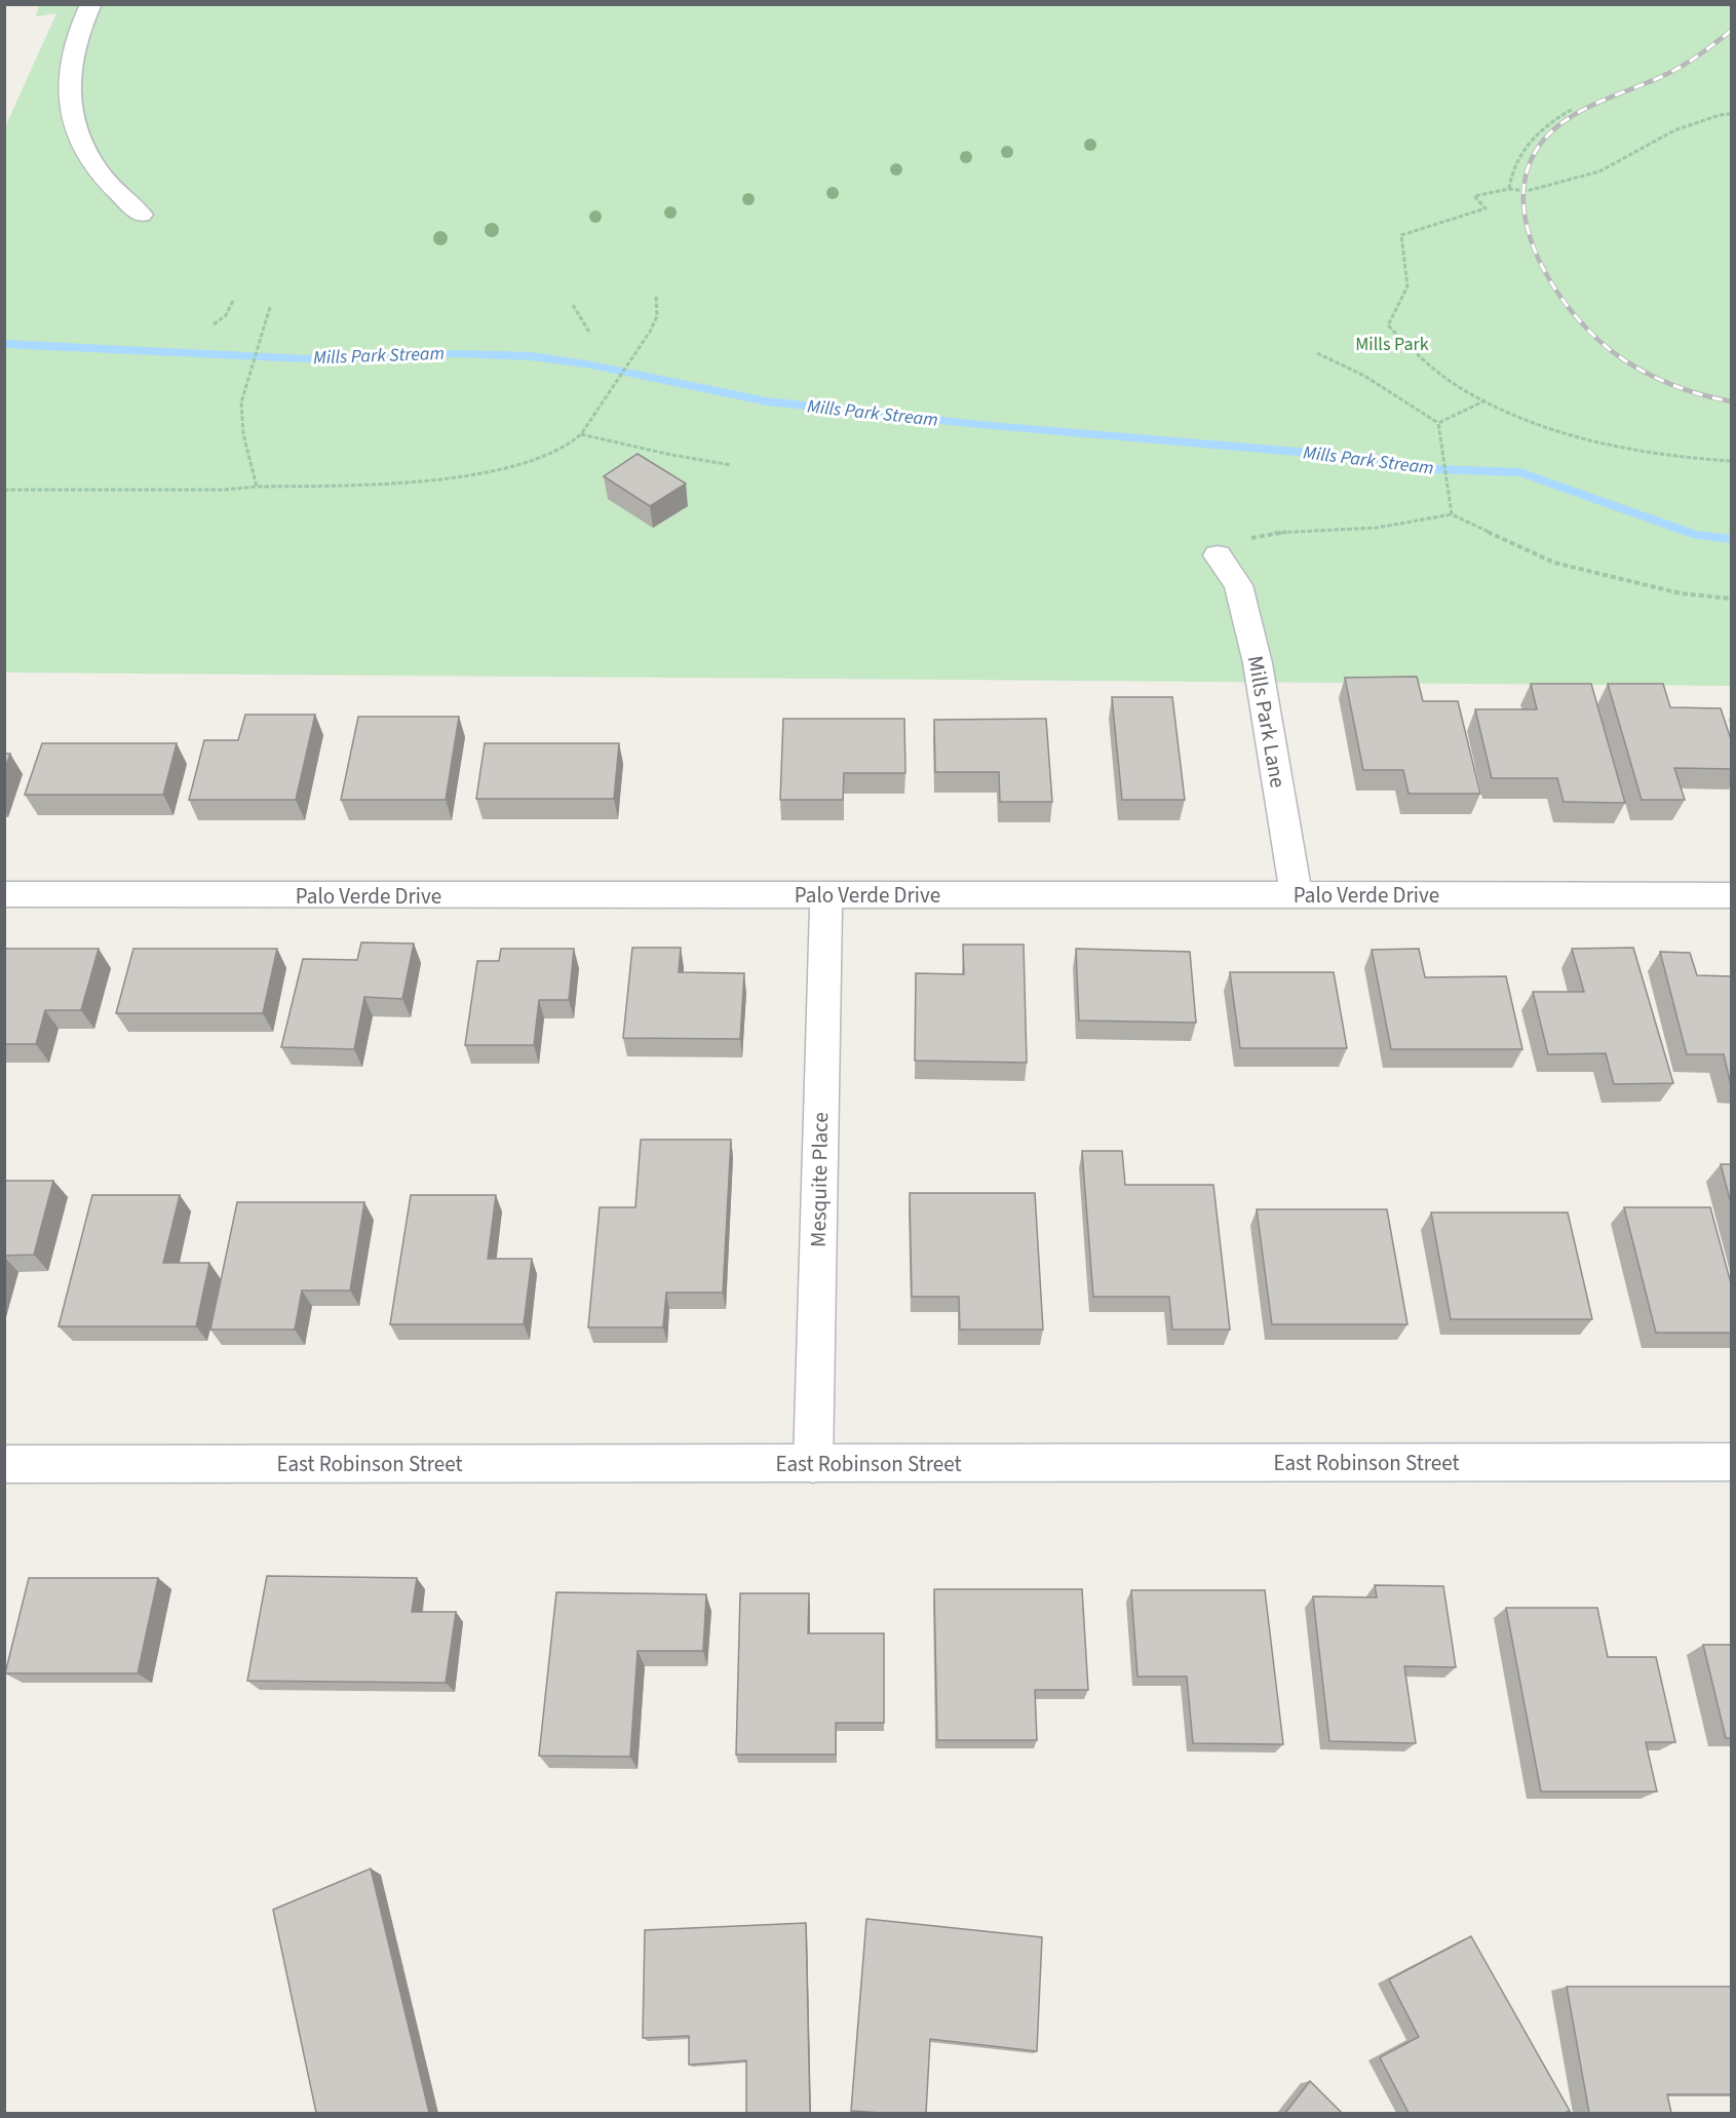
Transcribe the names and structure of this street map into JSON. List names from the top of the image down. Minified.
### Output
{"streets":{"street":["Mills Park Lane","Palo Verde Drive","Mesquite Place","East Robinson Street"]},"crossings":[["Mills Park Lane","Palo Verde Drive"],["Palo Verde Drive","Mesquite Place"],["Mesquite Place","East Robinson Street"]],"water":["Mills Park Stream"],"parks":["Mills Park"]}
